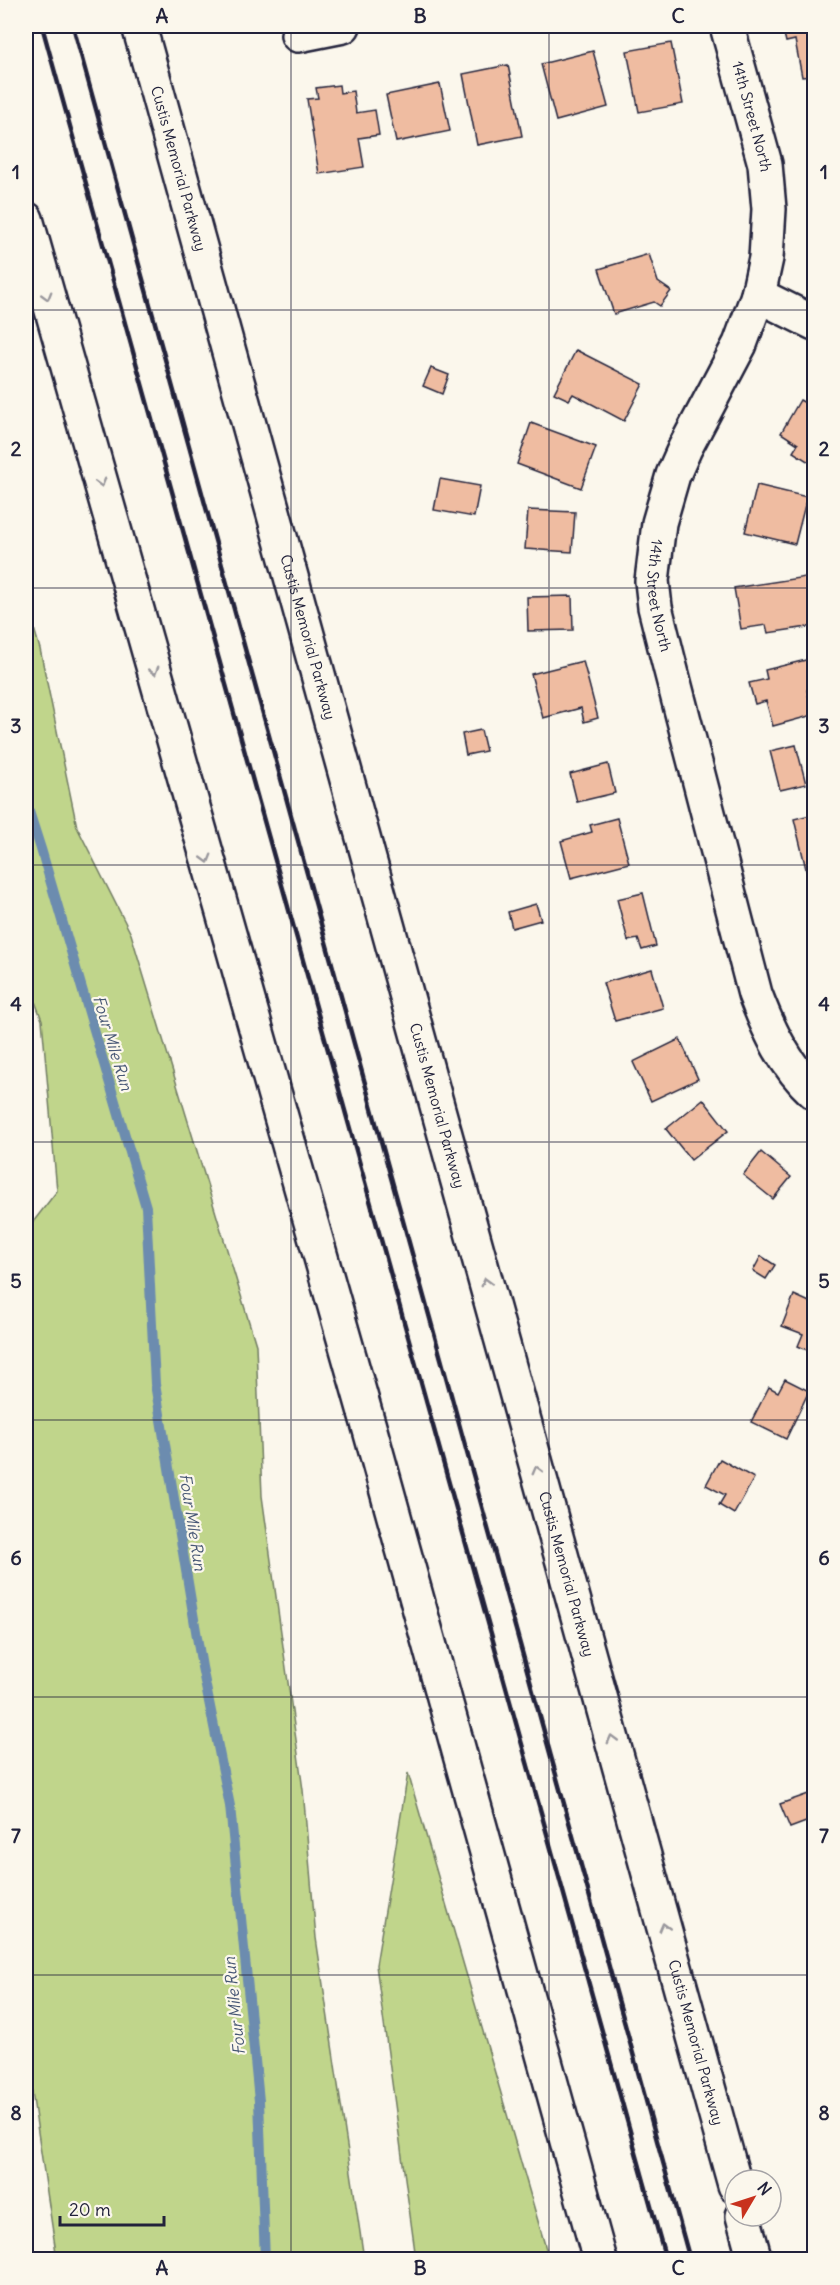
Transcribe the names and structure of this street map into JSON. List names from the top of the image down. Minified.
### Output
{"streets":{"main road":["14th Street North","Custis Memorial Parkway"]},"water":["Four Mile Run"],"scale_bar":"20 m","north":"top right","grid":{"columns":["A","B","C"],"rows":["1","2","3","4","5","6","7","8"]}}
